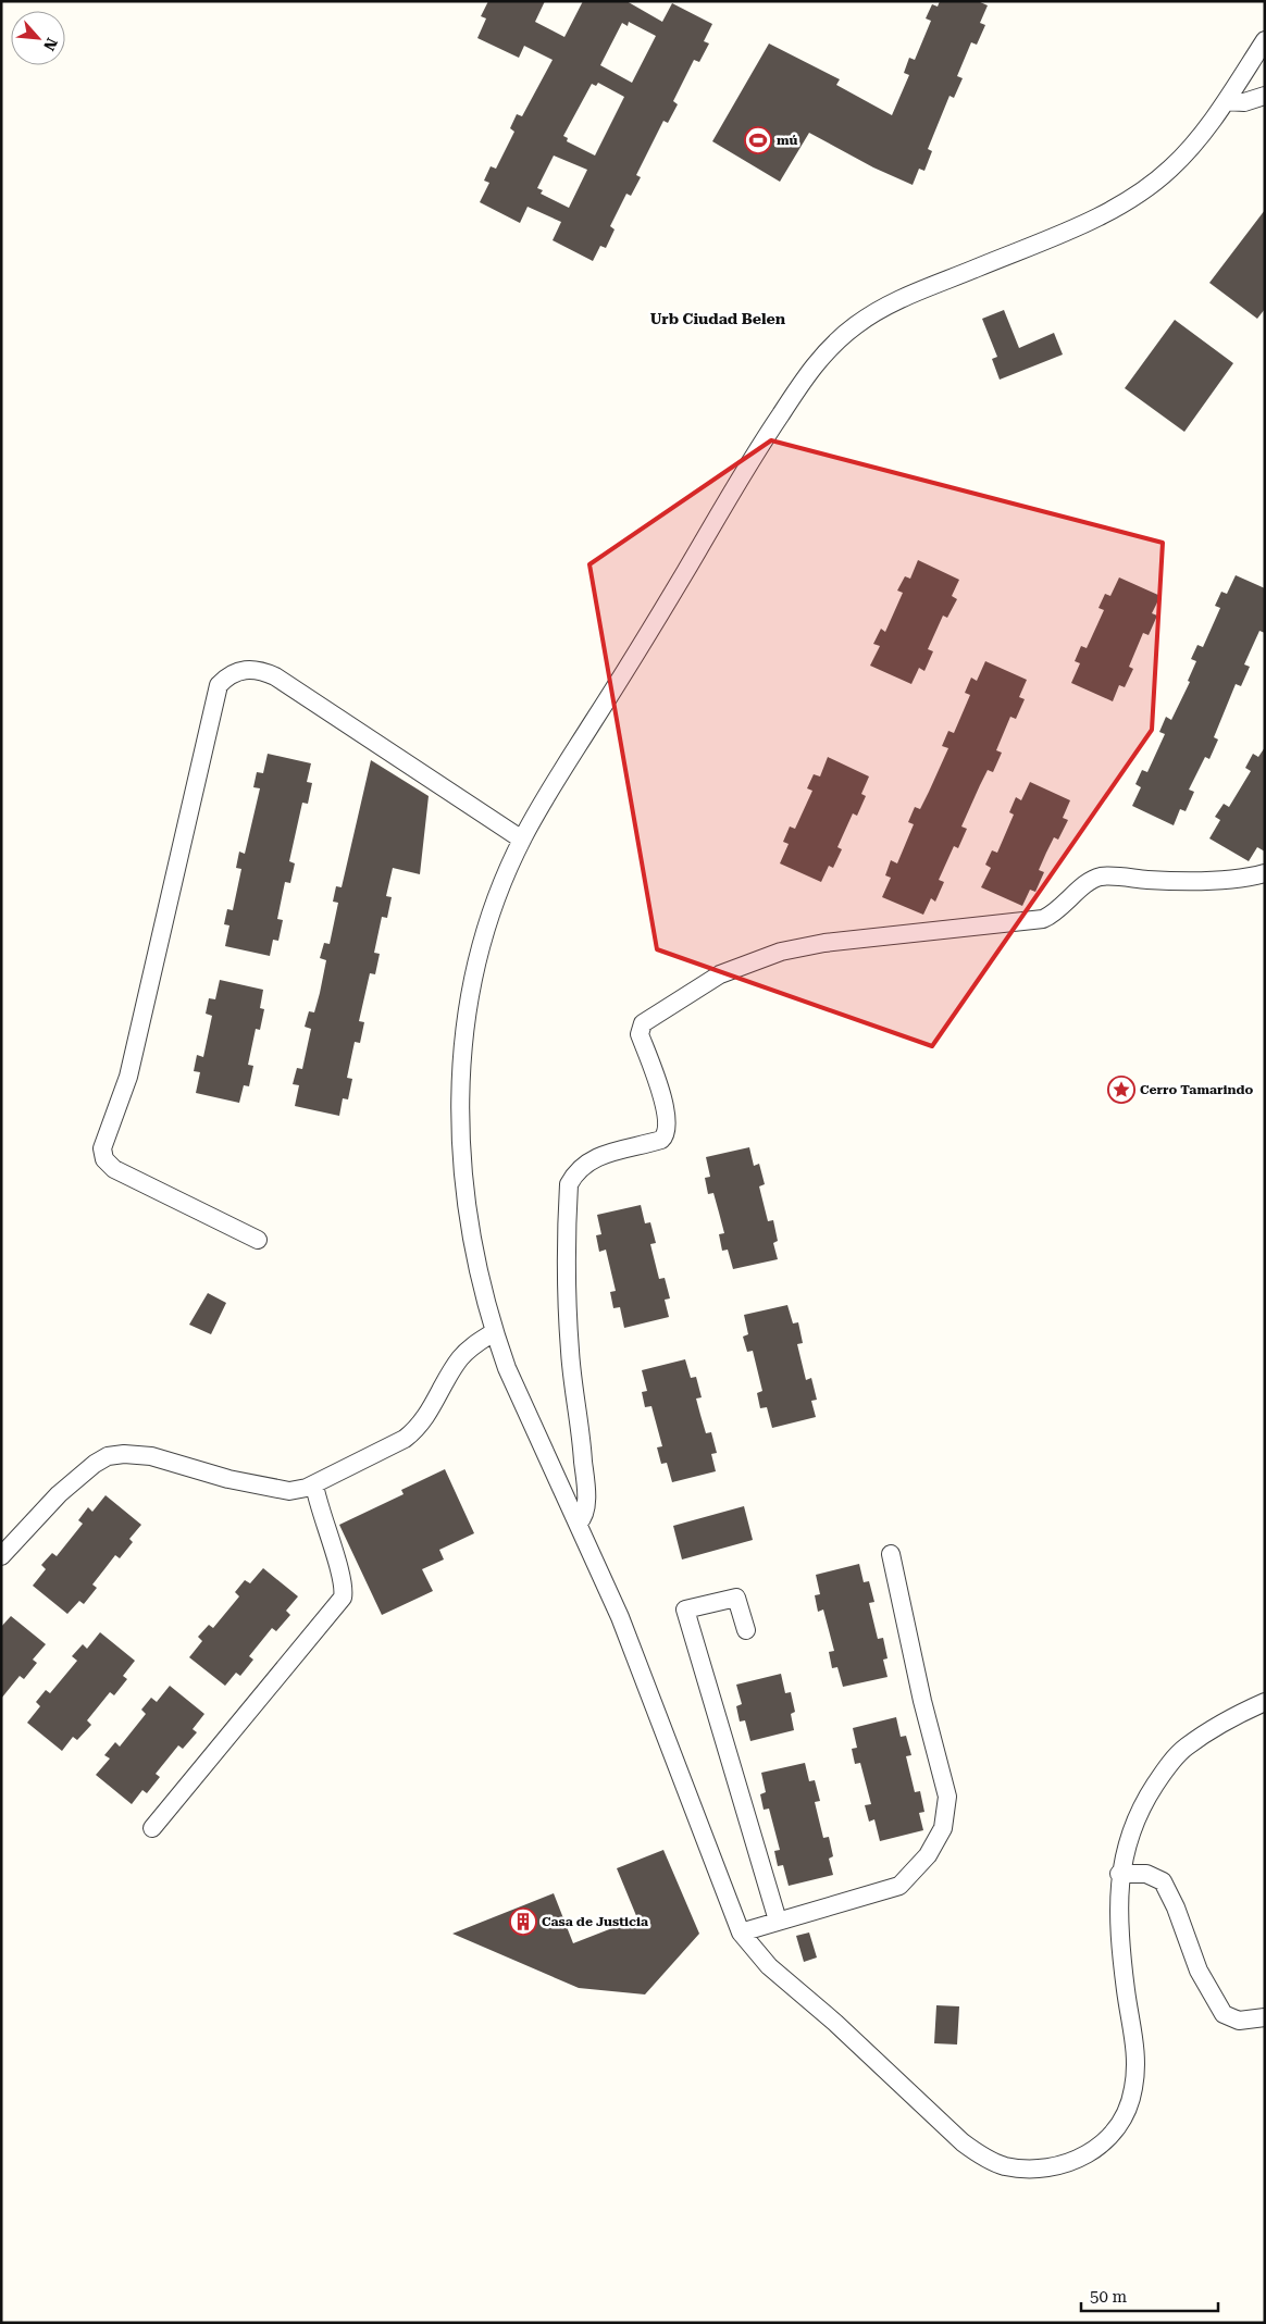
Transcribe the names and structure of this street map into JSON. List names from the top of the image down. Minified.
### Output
{"districts":["Urb Ciudad Belen"],"places":{"sports":["mú"],"place":["Cerro Tamarindo"],"building":["Casa de Justicia"]},"scale_bar":"50 m","north":"bottom right"}
